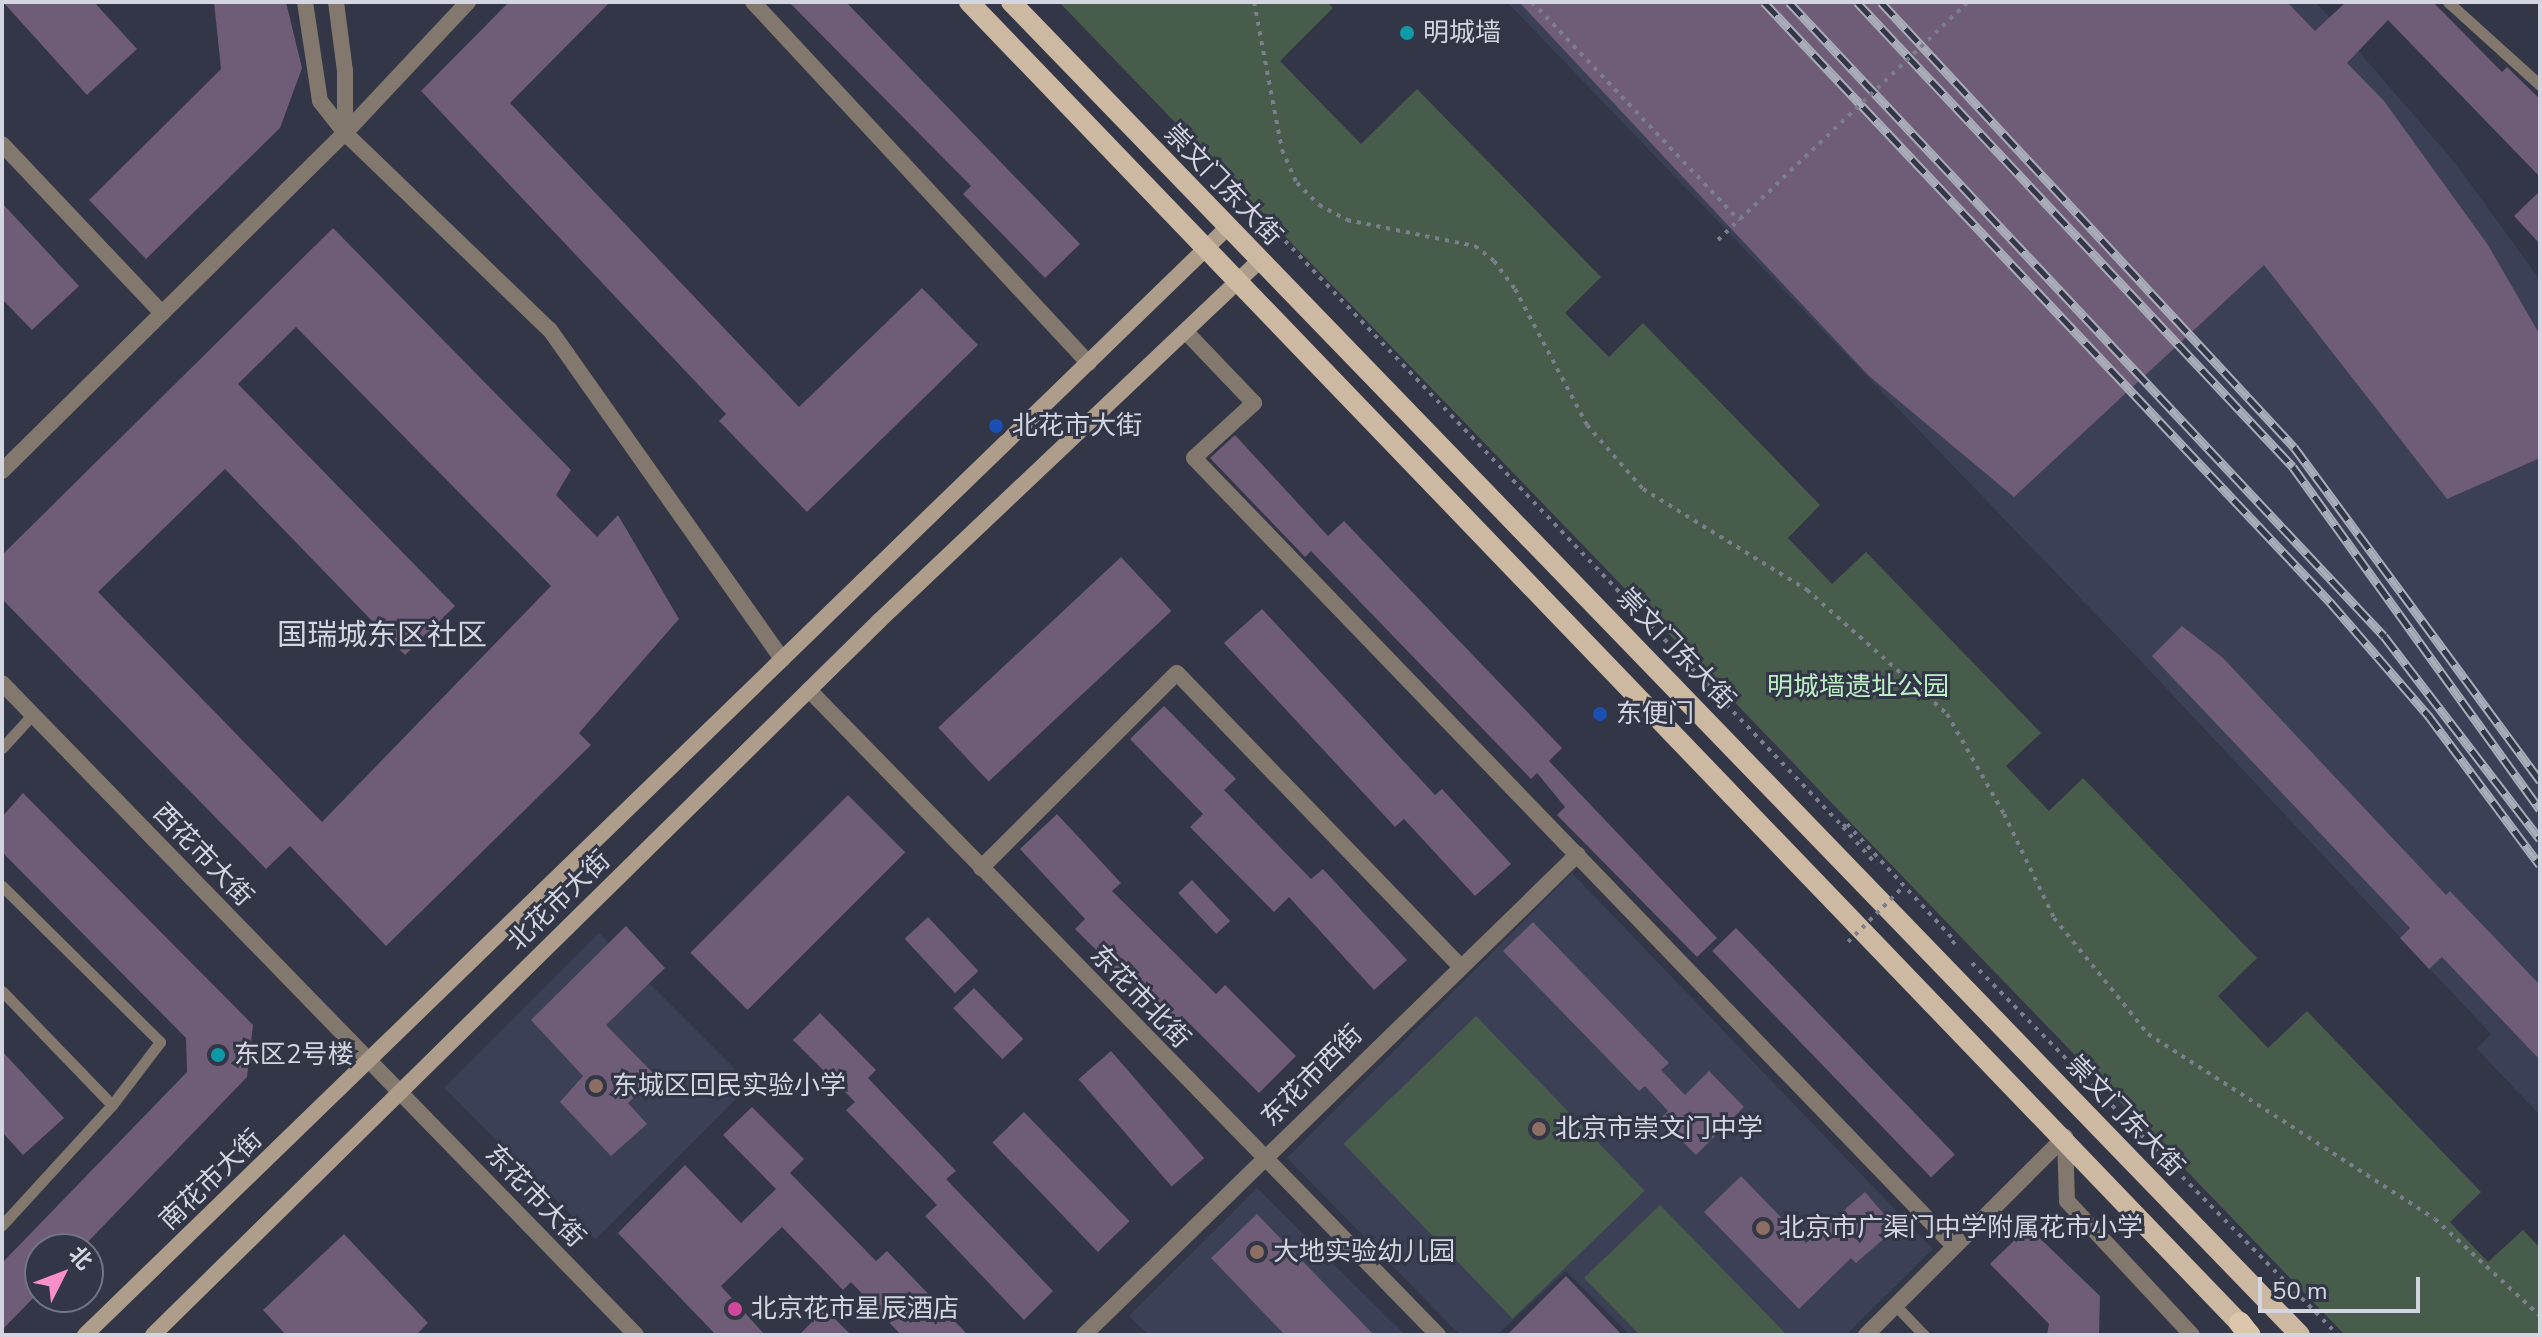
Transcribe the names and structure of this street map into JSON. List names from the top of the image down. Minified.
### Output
{"streets":{"main road":["崇文门东大街","北花市大街","南花市大街"],"street":["西花市大街","东花市北街","东花市西街","东花市大街"]},"crossings":[["崇文门东大街","北花市大街"],["西花市大街","北花市大街"],["西花市大街","南花市大街"],["西花市大街","东花市大街"],["北花市大街","东花市北街"],["北花市大街","南花市大街"],["北花市大街","东花市大街"],["东花市北街","东花市西街"]],"districts":["国瑞城东区社区"],"parks":["明城墙遗址公园"],"places":["明城墙","北花市大街","东便门","东区2号楼","东城区回民实验小学","北京市崇文门中学","北京市广渠门中学附属花市小学","大地实验幼儿园","北京花市星辰酒店"],"scale_bar":"50 m","north":"top right"}
